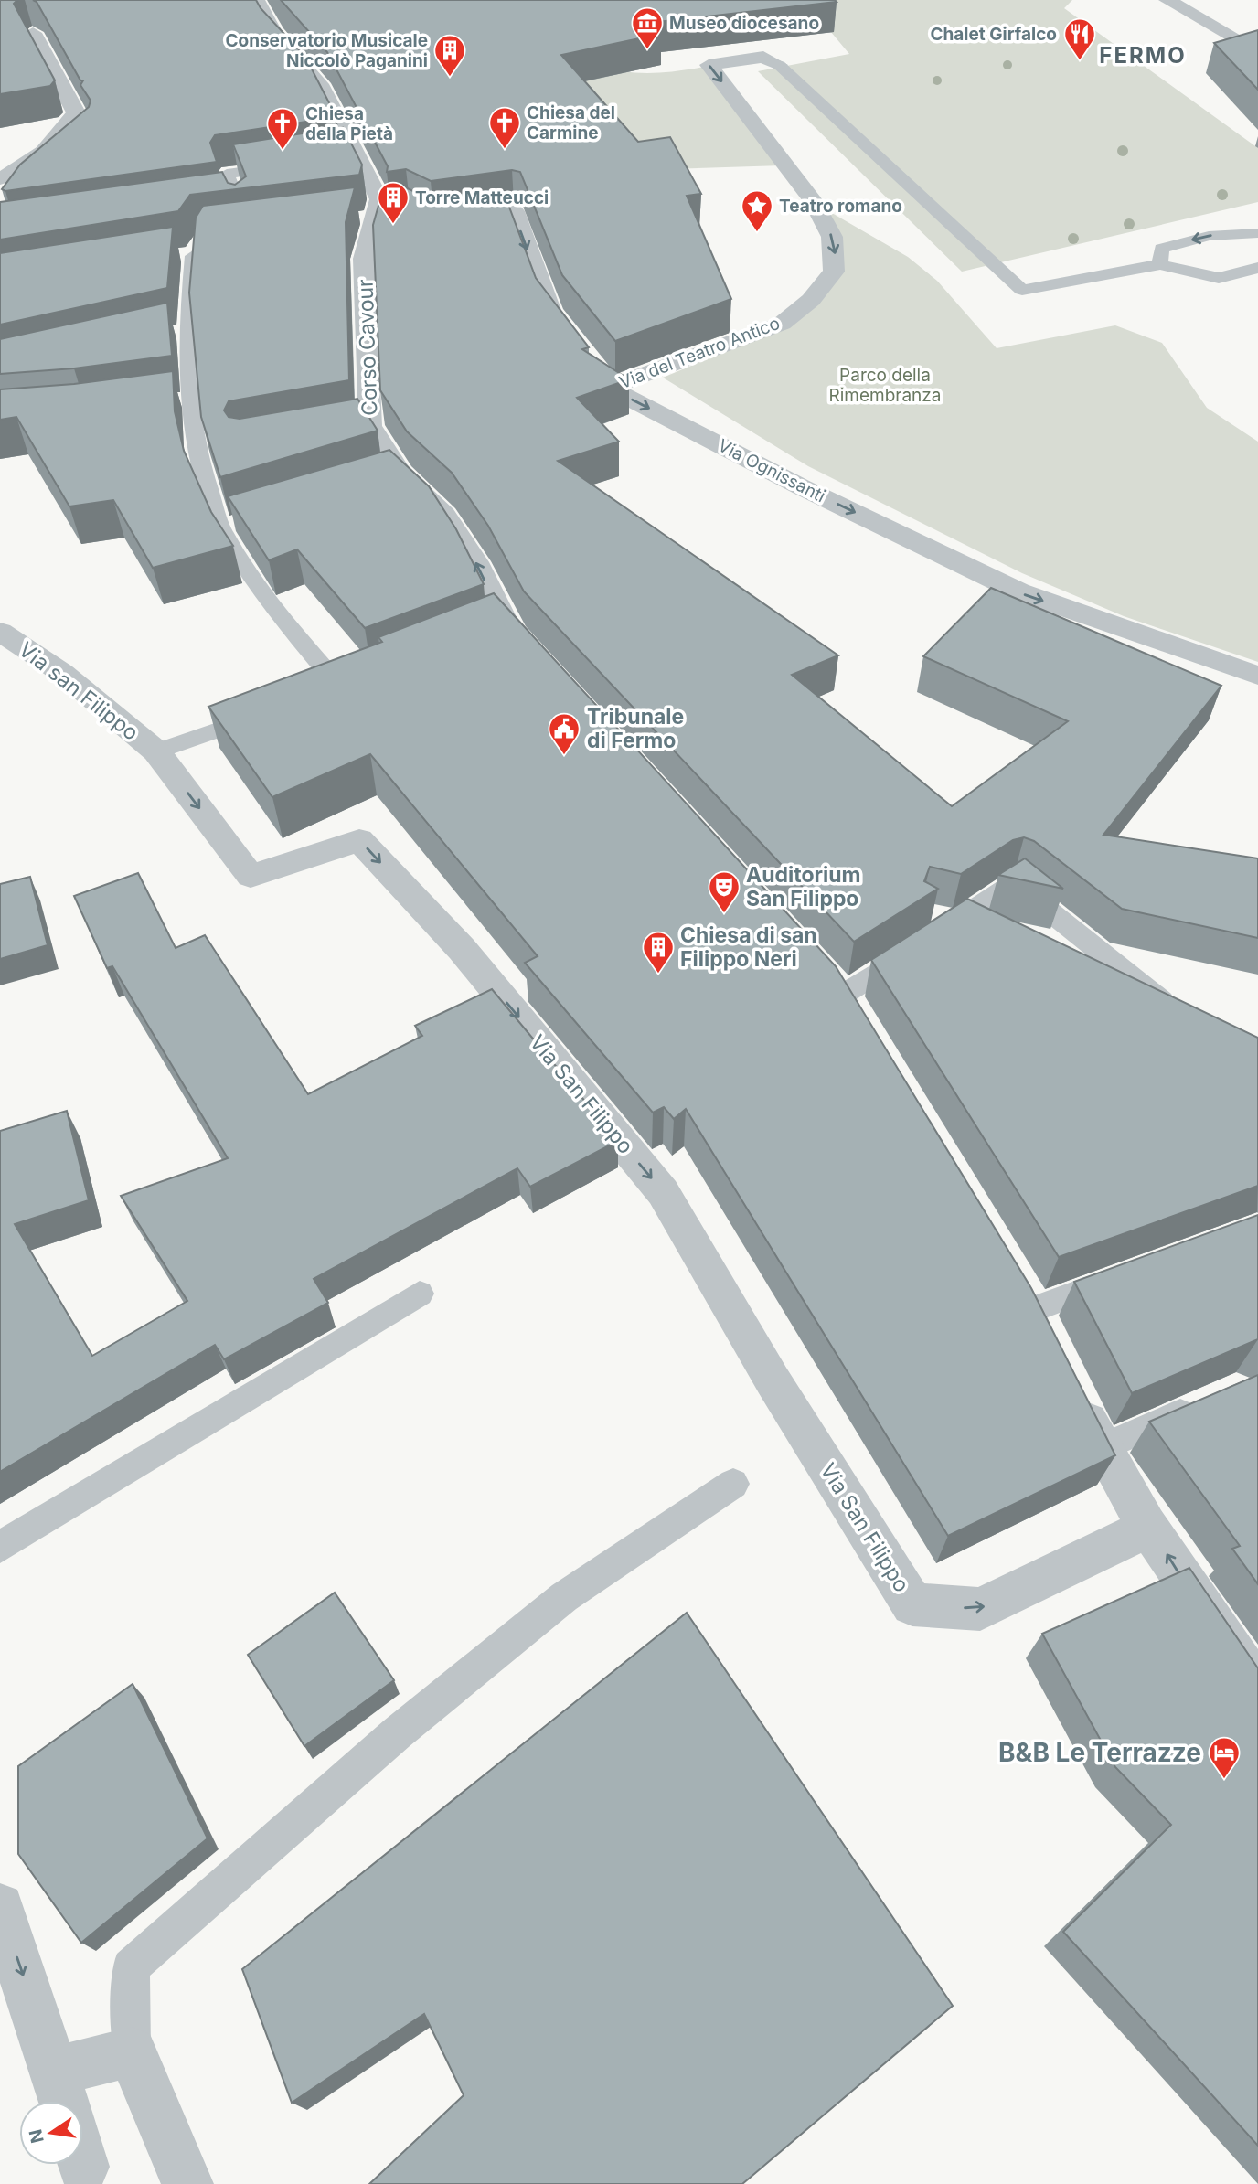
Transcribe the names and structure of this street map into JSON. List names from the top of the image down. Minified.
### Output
{"streets":{"street":["Corso Cavour","Via del Teatro Antico","Via Ognissanti","Via san Filippo","Via San Filippo"]},"crossings":[["Via del Teatro Antico","Via Ognissanti"],["Via san Filippo","Via San Filippo"]],"one_way":["Corso Cavour","Via Ognissanti","Via San Filippo"],"districts":["FERMO"],"parks":["Parco della Rimembranza"],"places":{"museum":["Museo diocesano"],"restaurant":["Chalet Girfalco"],"building":["Conservatorio Musicale Niccolò Paganini","Torre Matteucci","Chiesa di san Filippo Neri"],"church":["Chiesa del Carmine","Chiesa della Pietà"],"place":["Teatro romano"],"public building":["Tribunale di Fermo"],"theatre":["Auditorium San Filippo"],"hotel":["B&B Le Terrazze"]},"north":"left"}
